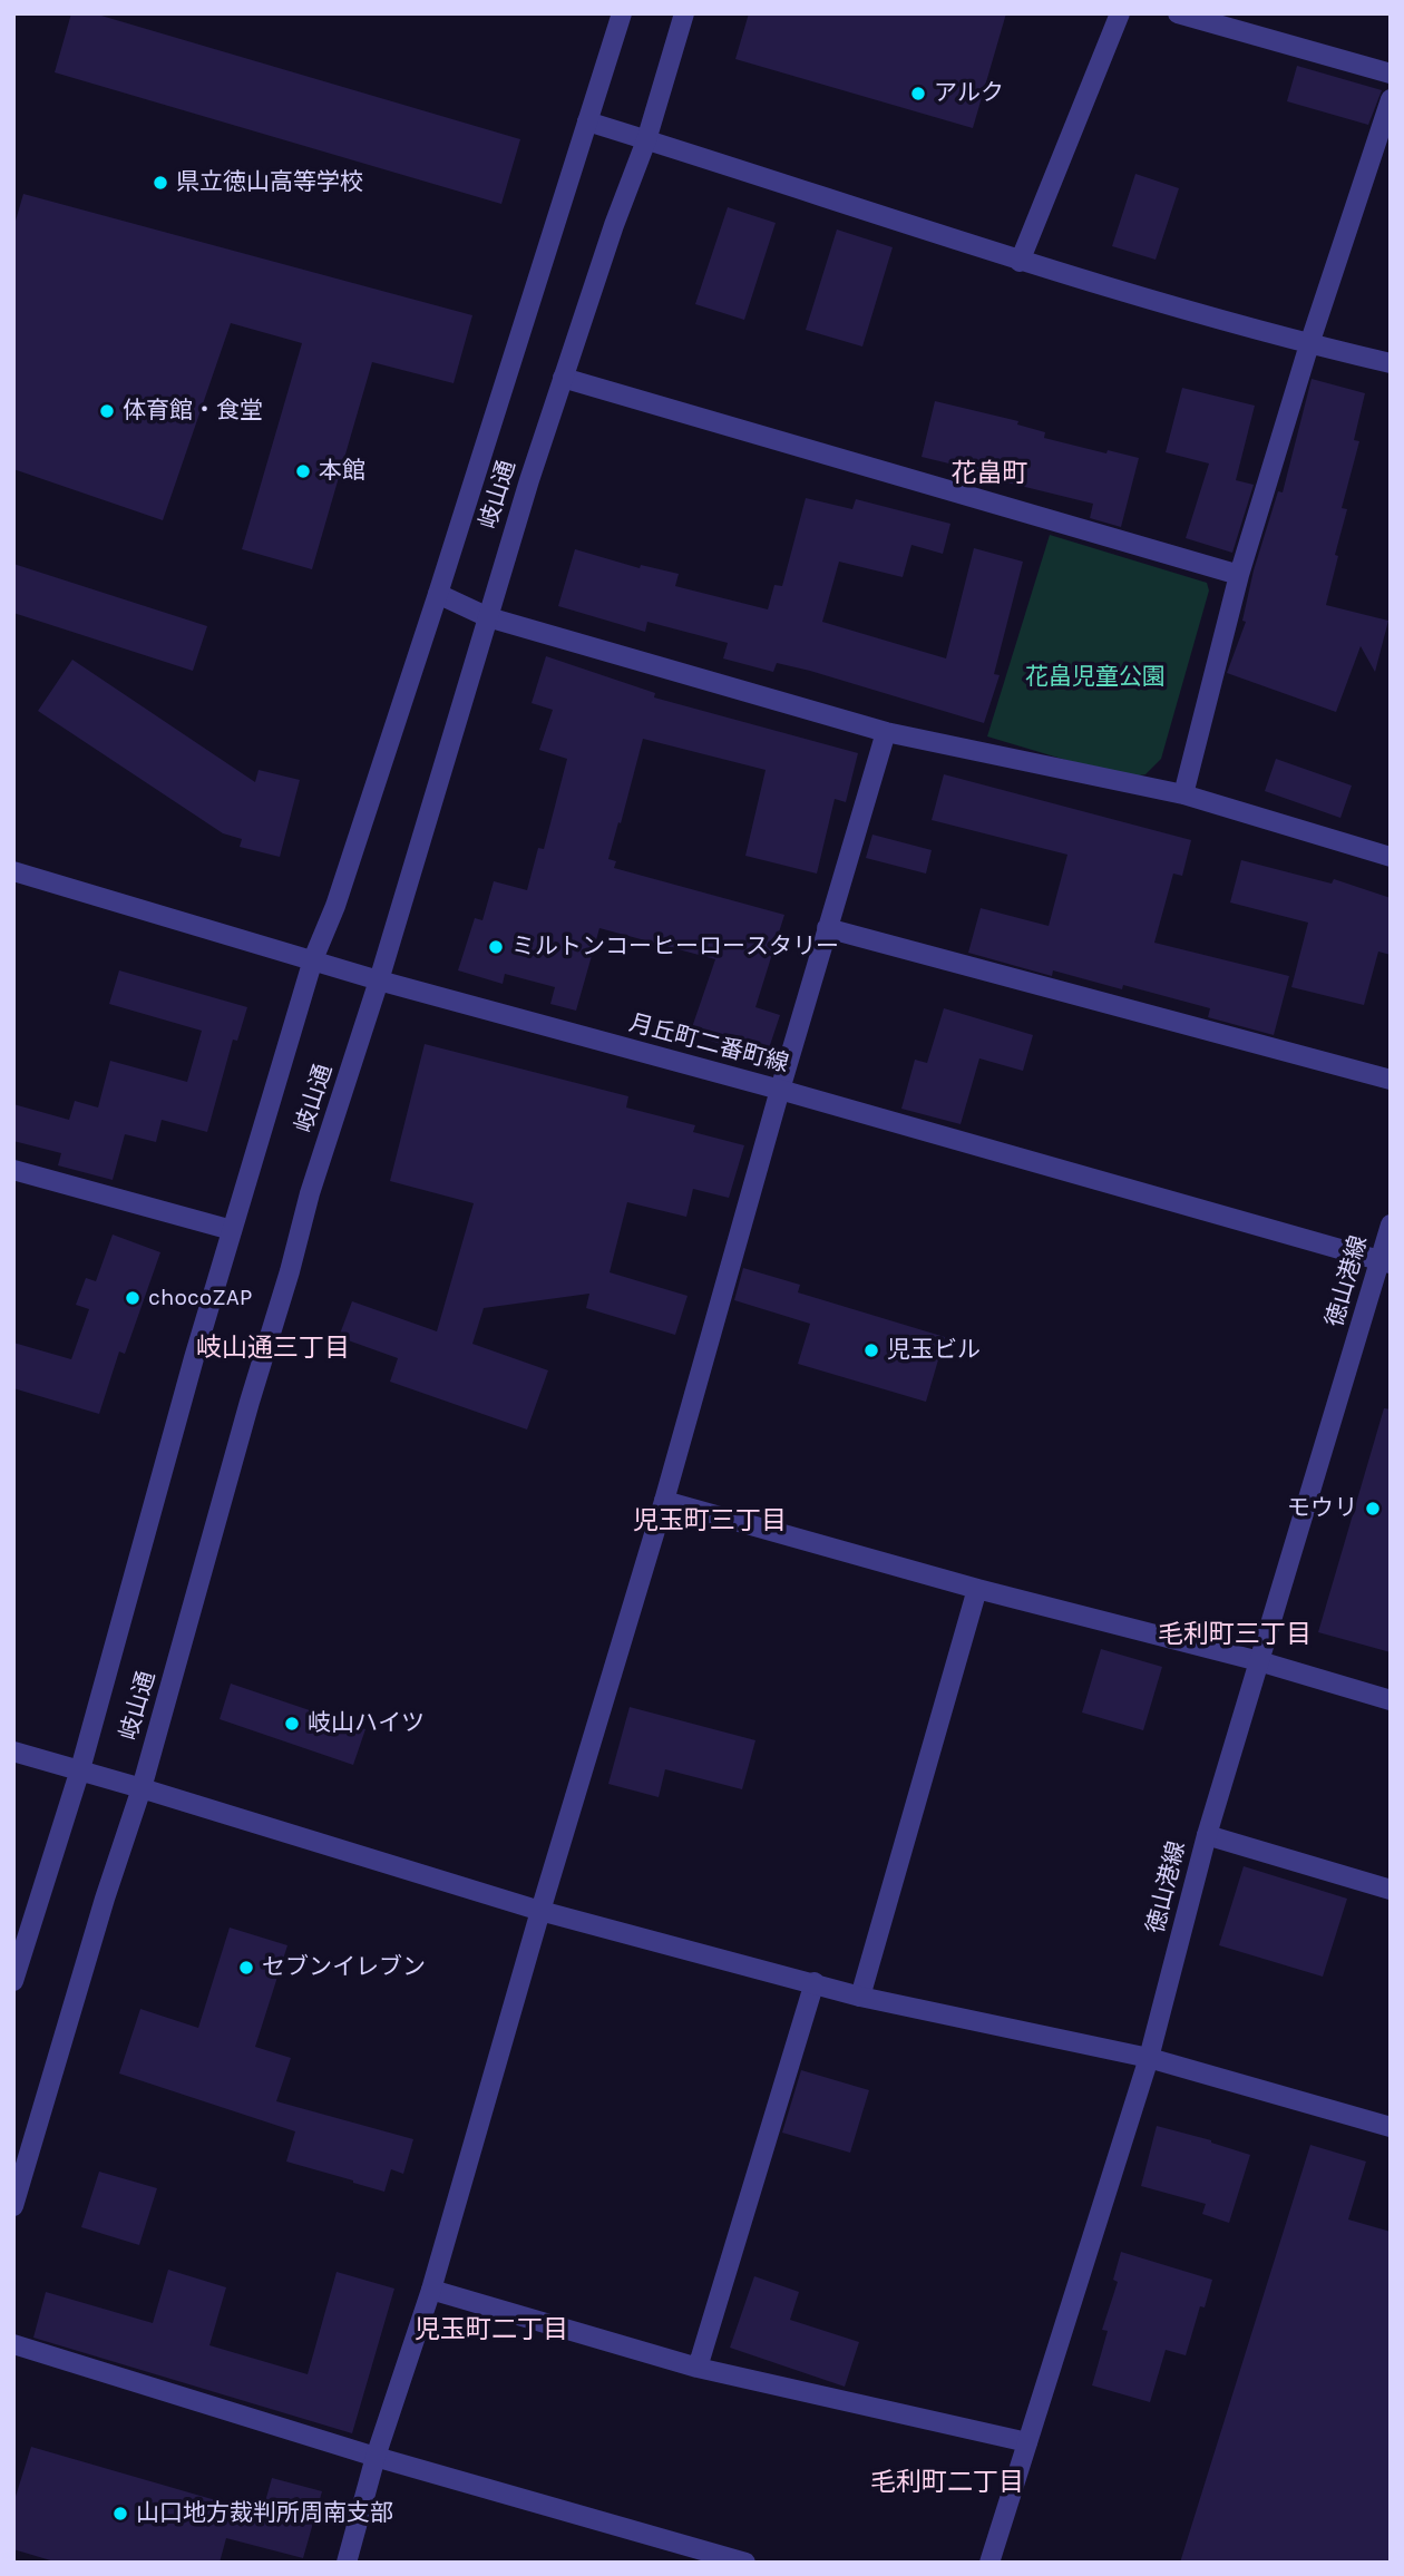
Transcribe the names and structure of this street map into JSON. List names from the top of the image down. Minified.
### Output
{"streets":{"street":["岐山通","月丘町二番町線","徳山港線"]},"crossings":[["岐山通","月丘町二番町線"],["月丘町二番町線","徳山港線"]],"districts":["花畠町","岐山通三丁目","児玉町三丁目","毛利町三丁目","児玉町二丁目","毛利町二丁目"],"parks":["花畠児童公園"],"places":["アルク","県立徳山高等学校","体育館・食堂","本館","ミルトンコーヒーロースタリー","chocoZAP","児玉ビル","モウリ","岐山ハイツ","セブンイレブン","山口地方裁判所周南支部"]}
